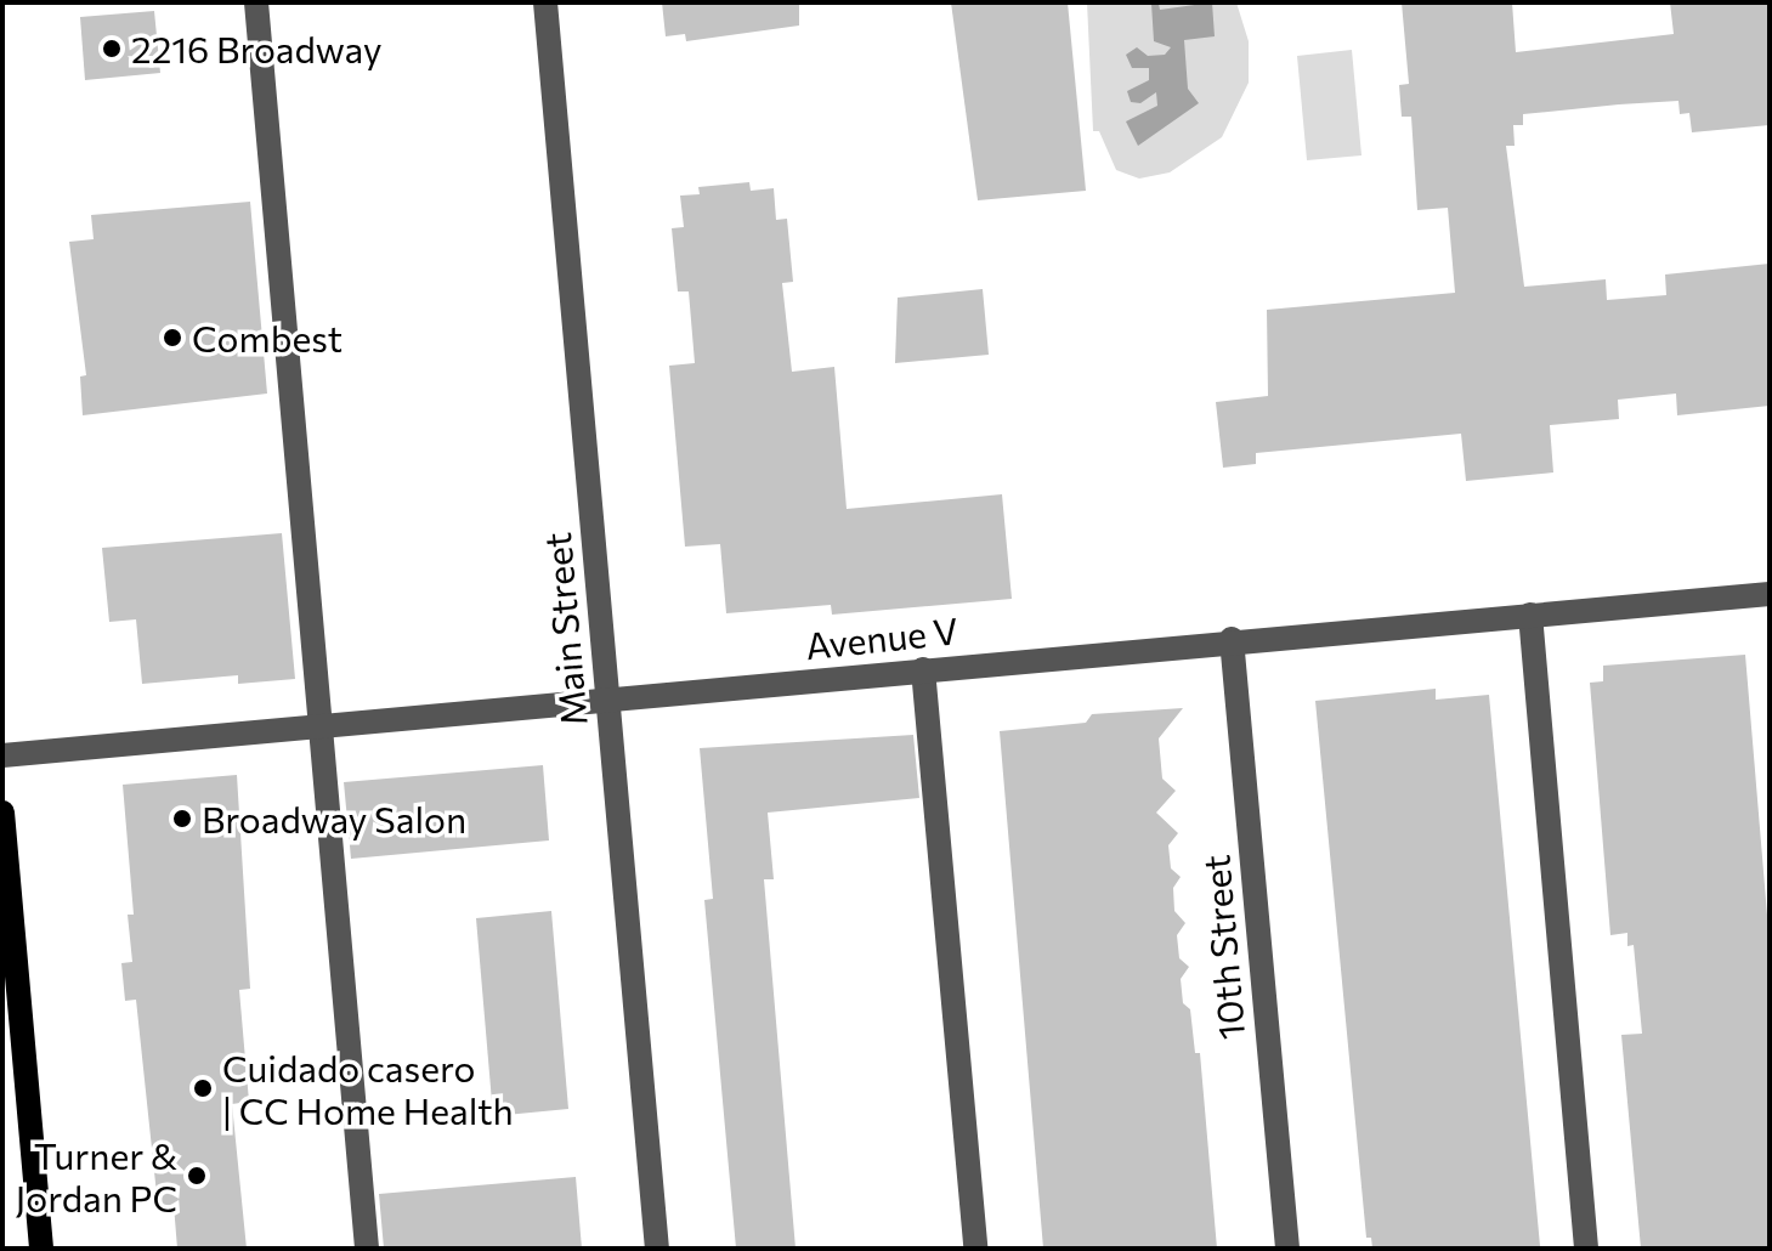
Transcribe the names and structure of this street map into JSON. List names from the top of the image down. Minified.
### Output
{"streets":{"street":["Main Street","Avenue V","10th Street"]},"crossings":[["Main Street","Avenue V"],["Avenue V","10th Street"]],"places":["2216 Broadway","Combest","Broadway Salon","Cuidado casero | CC Home Health","Turner & Jordan PC"]}
